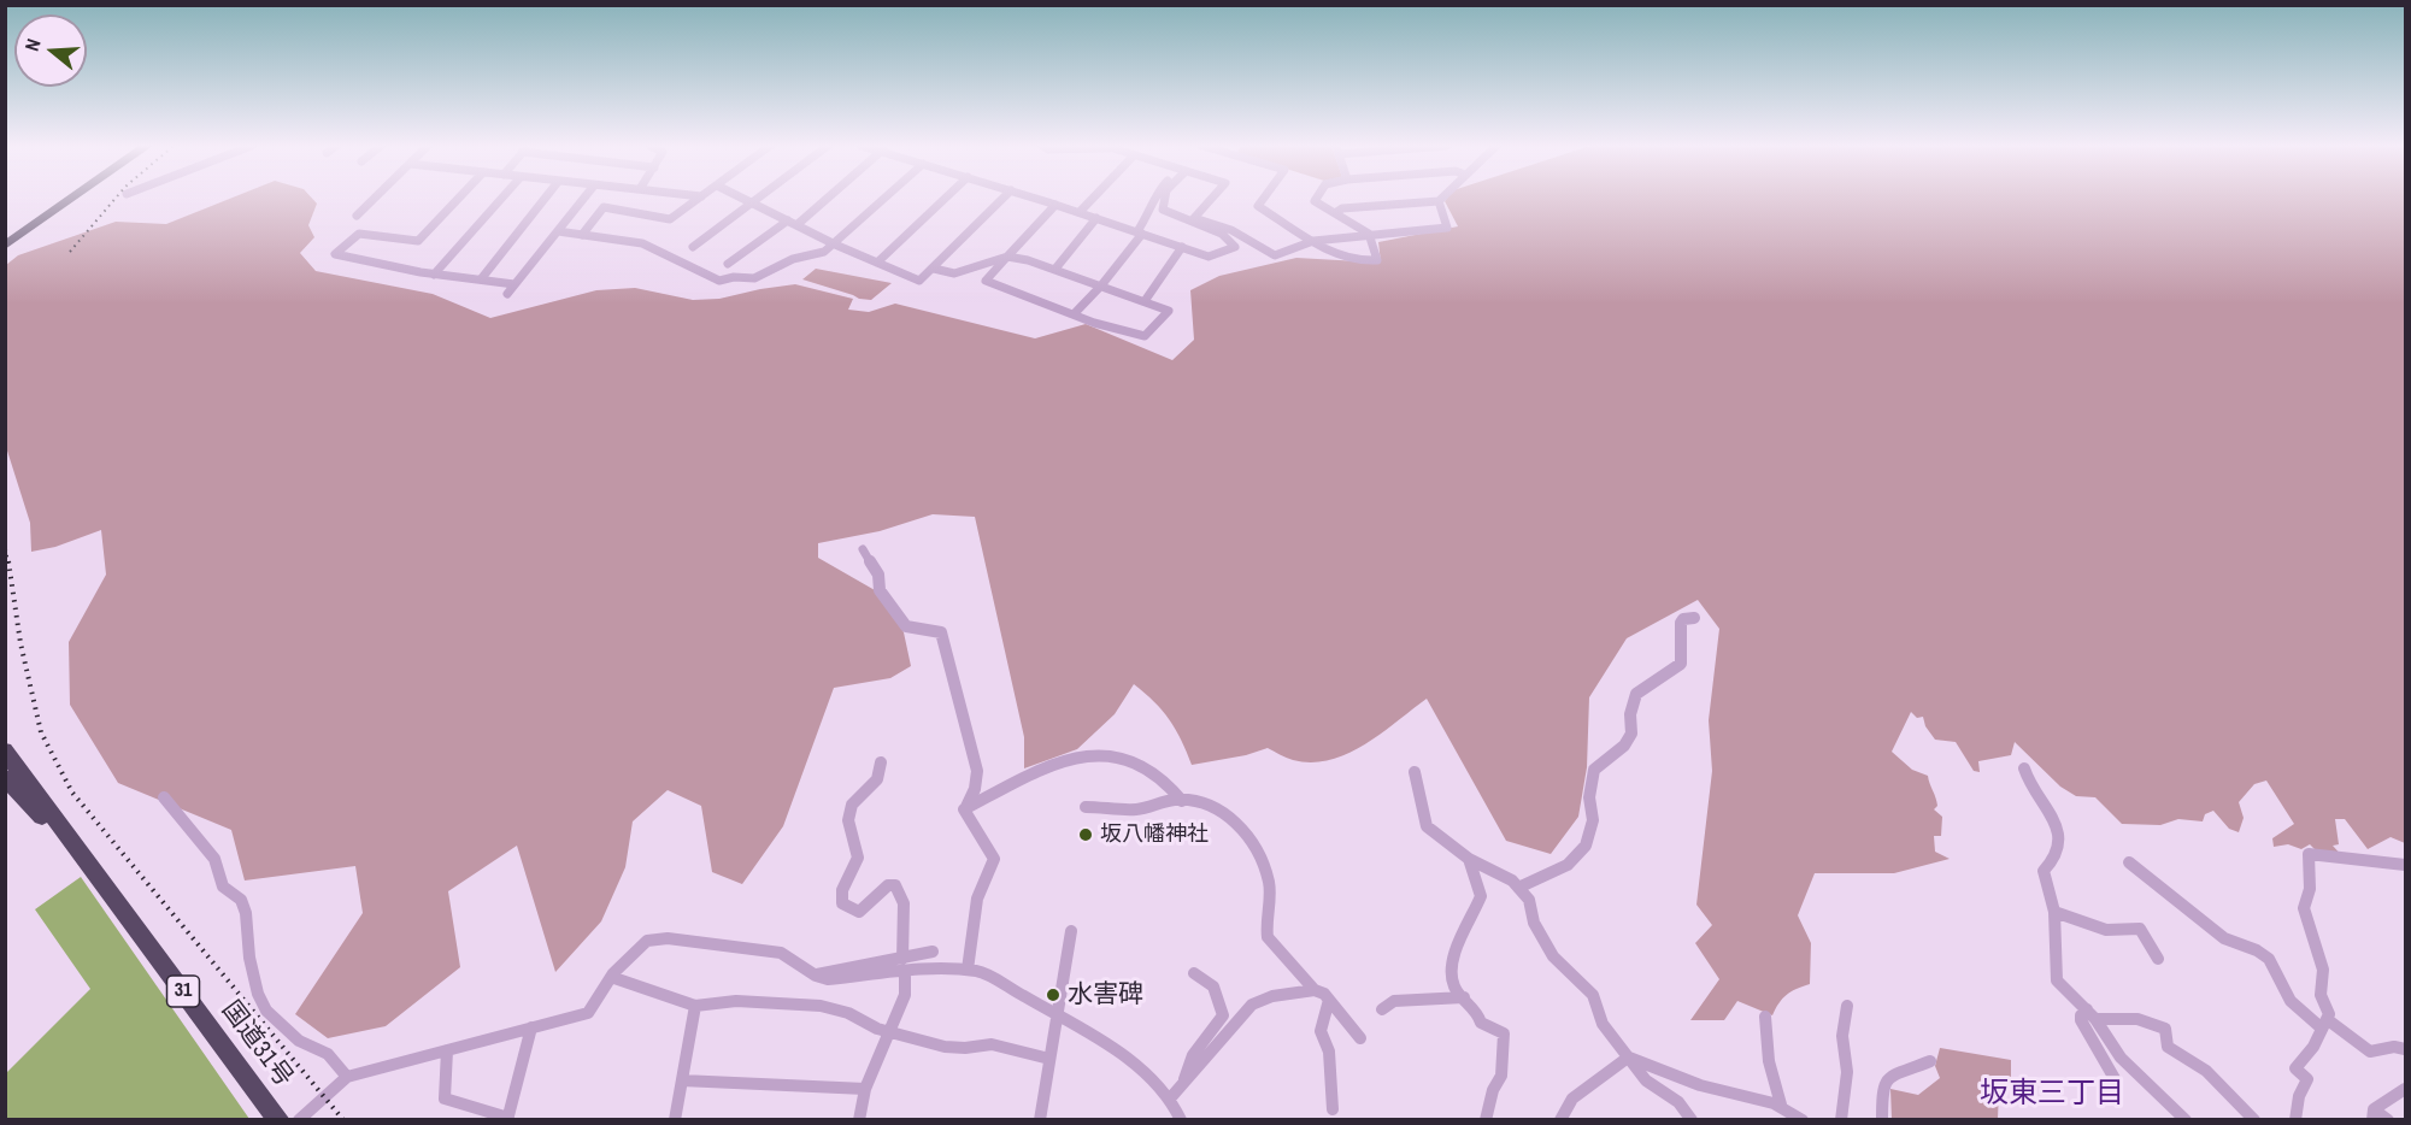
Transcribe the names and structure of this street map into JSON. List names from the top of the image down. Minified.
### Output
{"streets":{"highway":["31","国道31号"]},"districts":["坂東三丁目"],"places":["坂八幡神社","水害碑"],"north":"left"}
